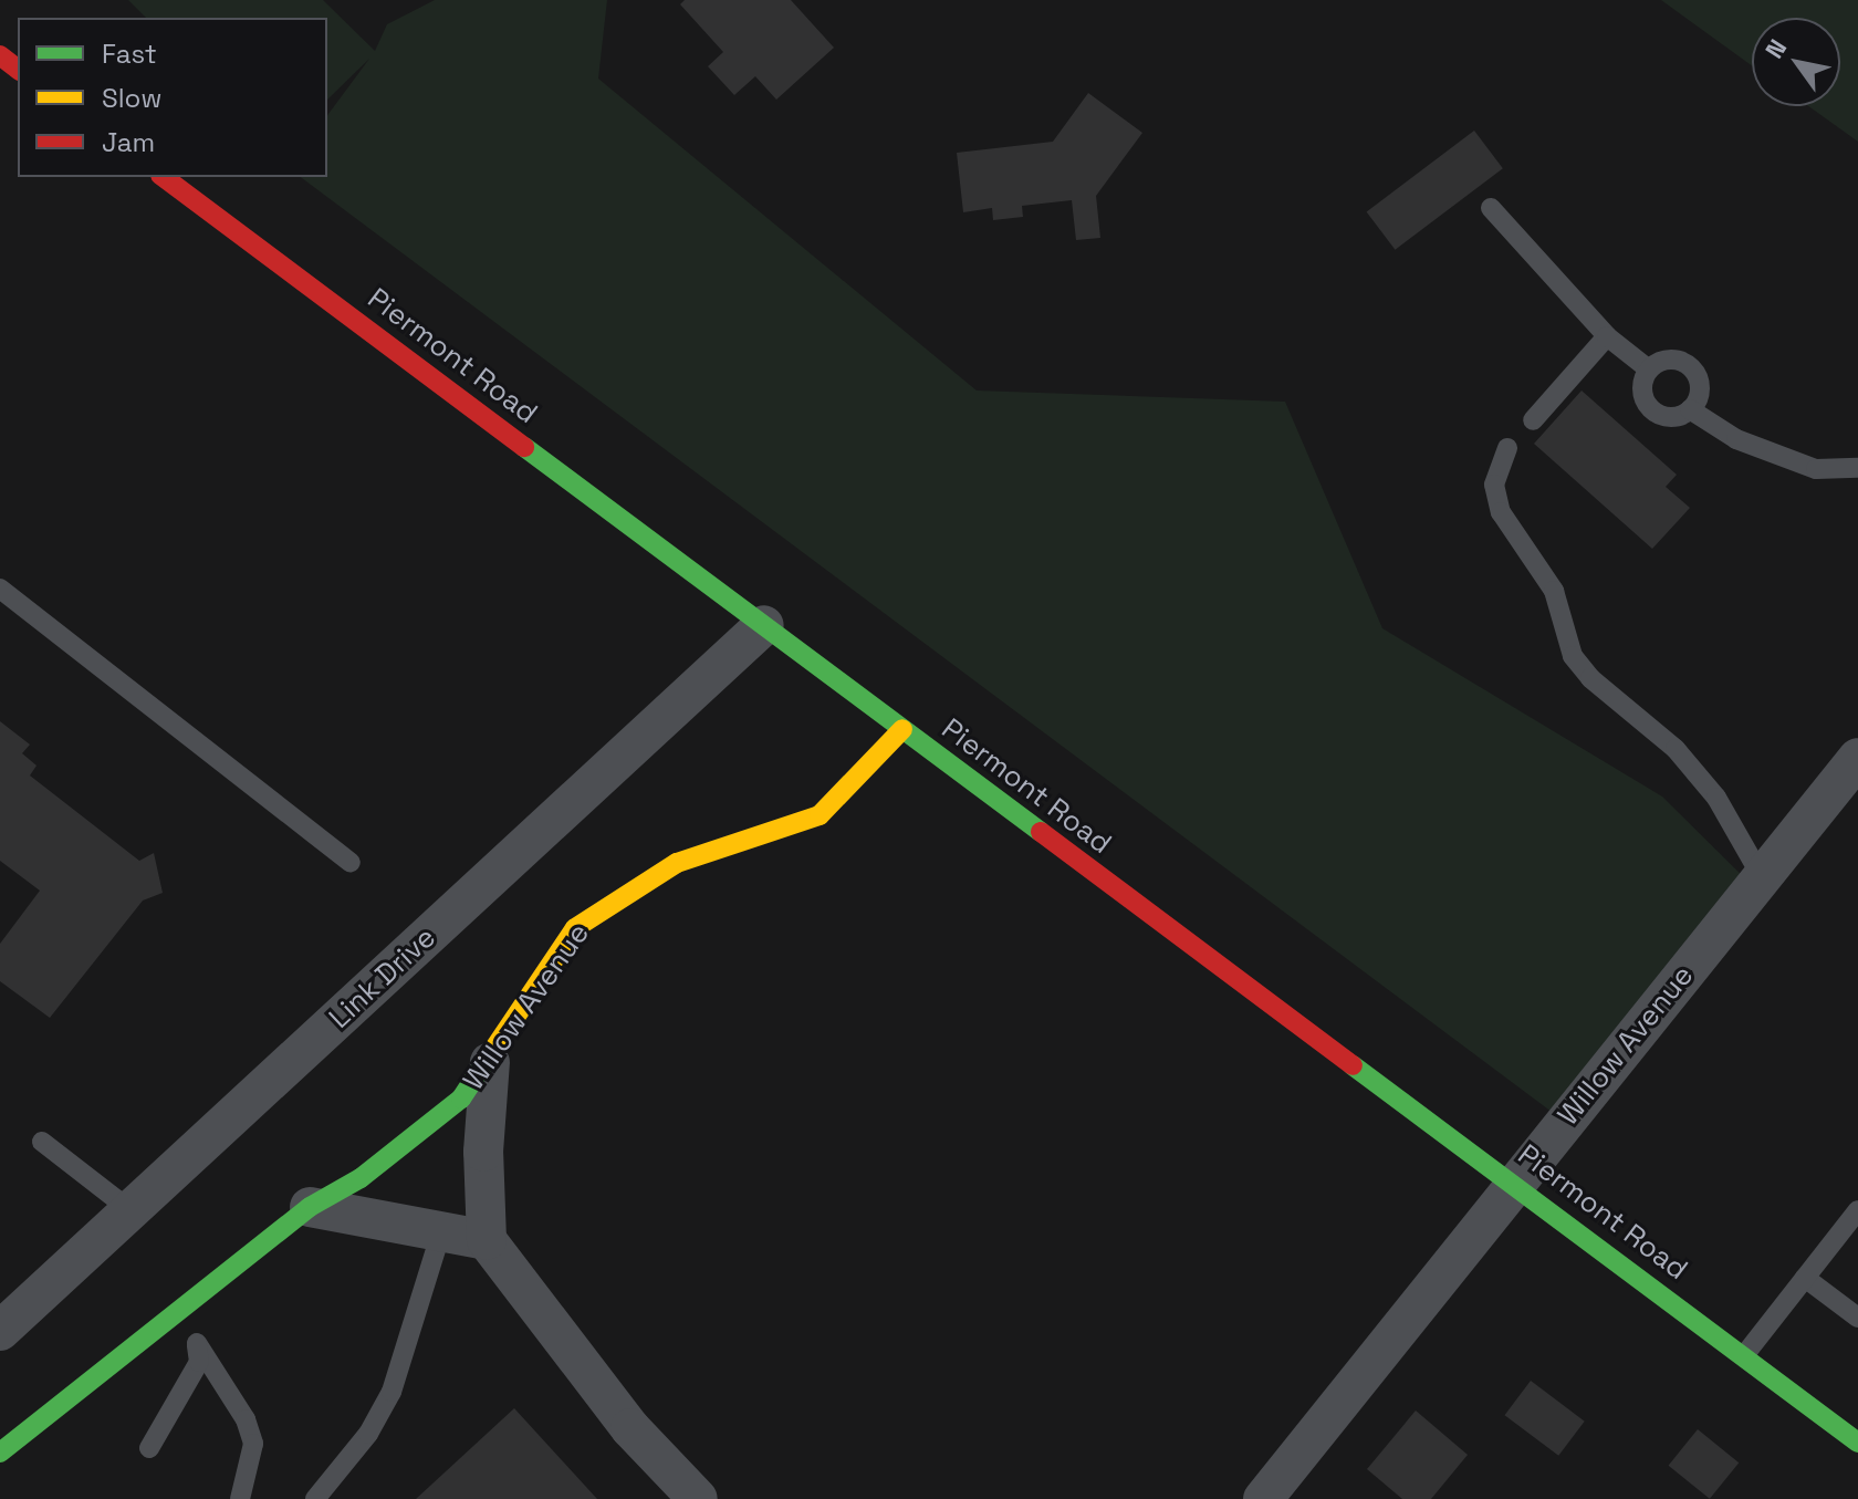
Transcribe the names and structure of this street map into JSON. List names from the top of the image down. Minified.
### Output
{"streets":{"main road":["Piermont Road","Willow Avenue"],"street":["Link Drive"]},"crossings":[["Piermont Road","Link Drive"],["Piermont Road","Willow Avenue"]],"legend":["Fast","Slow","Jam"],"north":"top left"}
